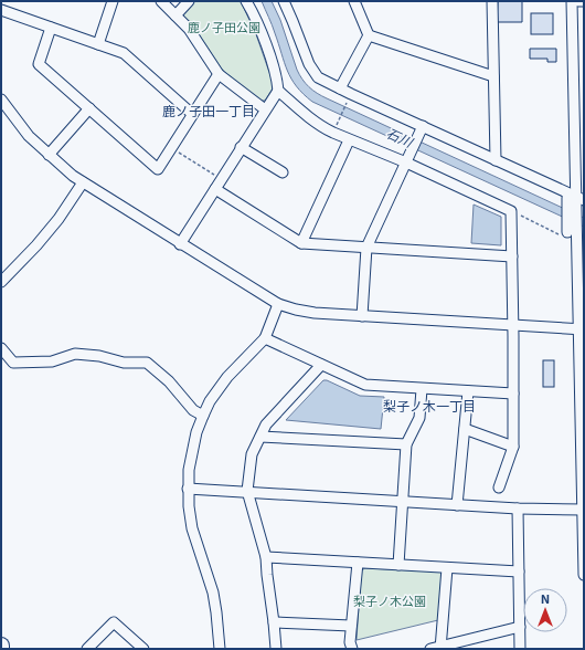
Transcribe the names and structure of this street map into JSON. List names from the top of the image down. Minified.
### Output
{"districts":["鹿ノ子田一丁目","梨子ノ木一丁目"],"water":["石川"],"parks":["鹿ノ子田公園","梨子ノ木公園"],"north":"top"}
